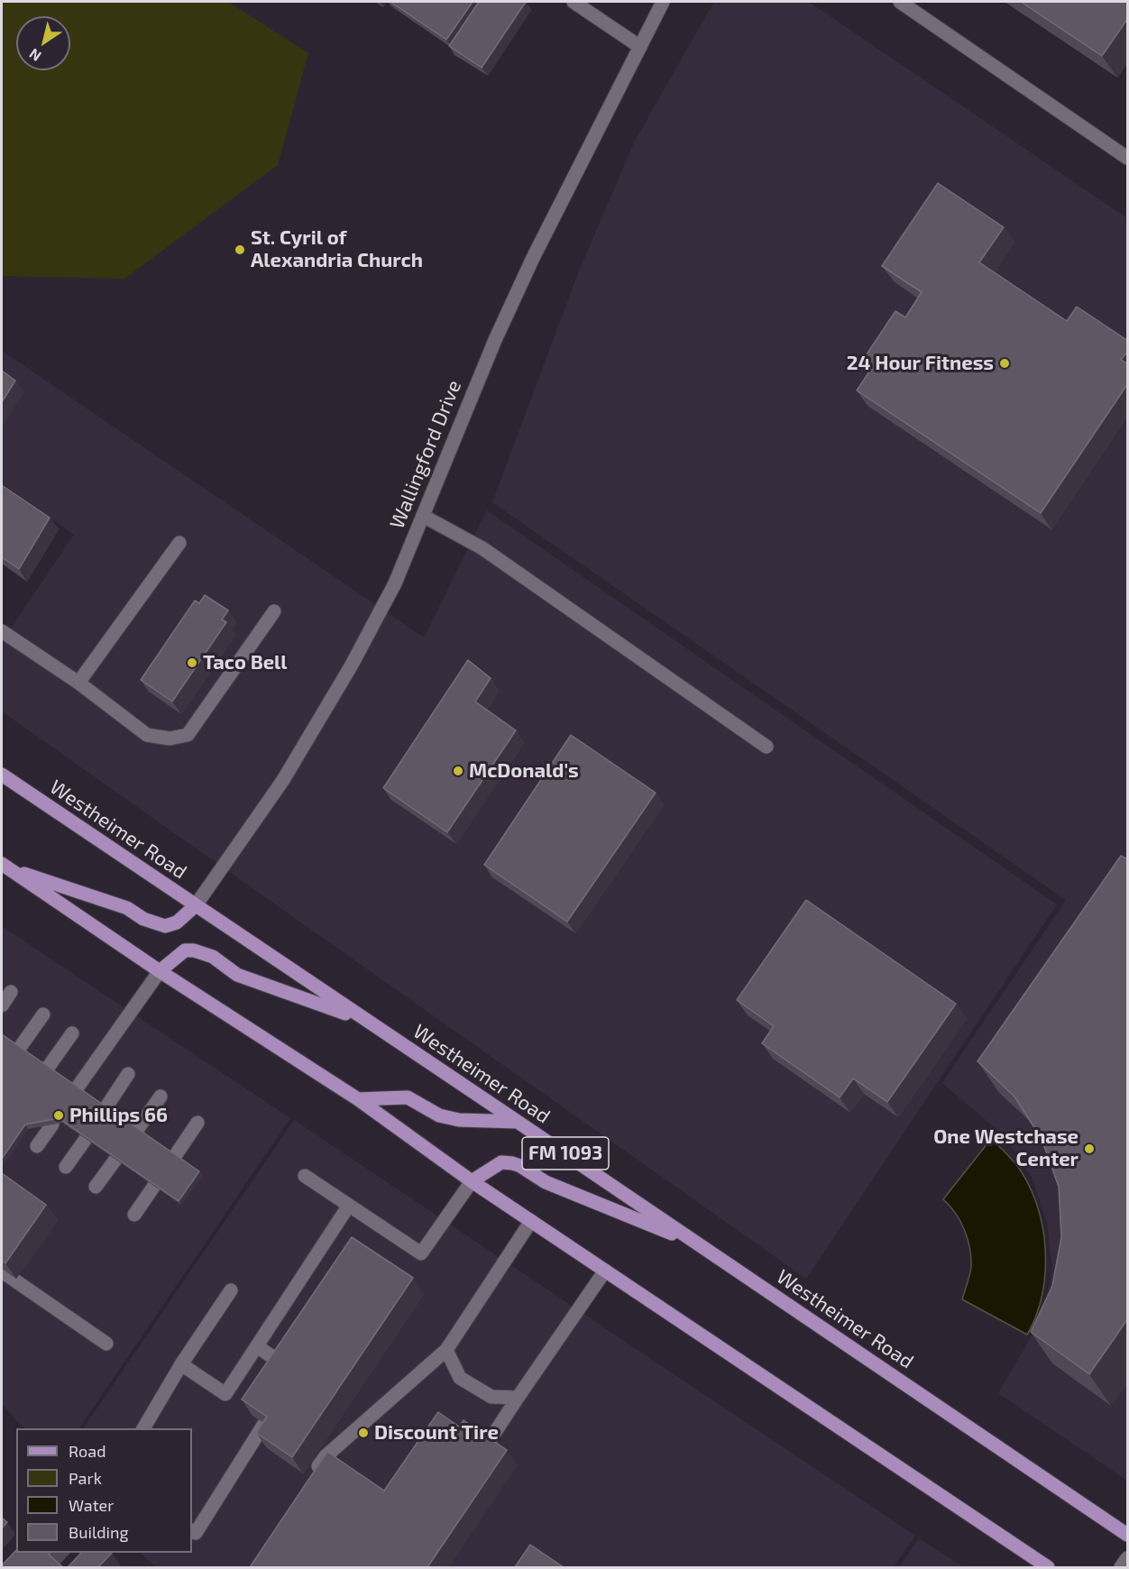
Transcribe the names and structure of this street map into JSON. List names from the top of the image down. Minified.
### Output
{"streets":{"main road":["Westheimer Road","FM 1093"],"street":["Wallingford Drive"]},"crossings":[["Wallingford Drive","Westheimer Road"]],"places":["St. Cyril of Alexandria Church","24 Hour Fitness","Taco Bell","McDonald's","Phillips 66","One Westchase Center","Discount Tire"],"legend":["Road","Park","Water","Building"],"north":"bottom left"}
